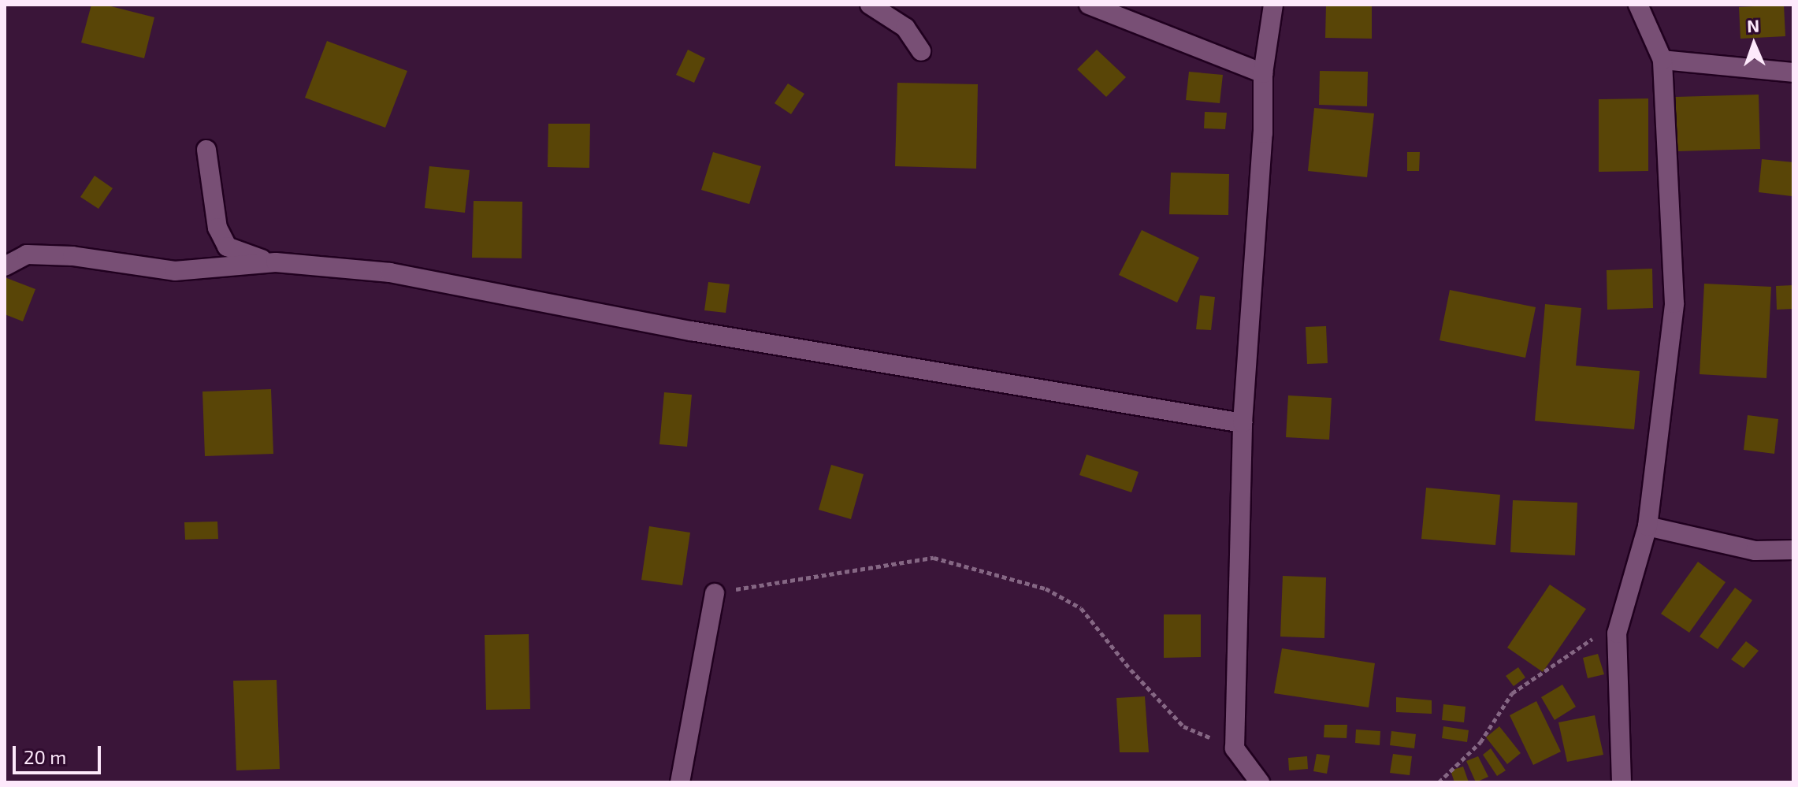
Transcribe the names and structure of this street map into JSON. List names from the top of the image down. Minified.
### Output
{"scale_bar":"20 m","north":"top"}
